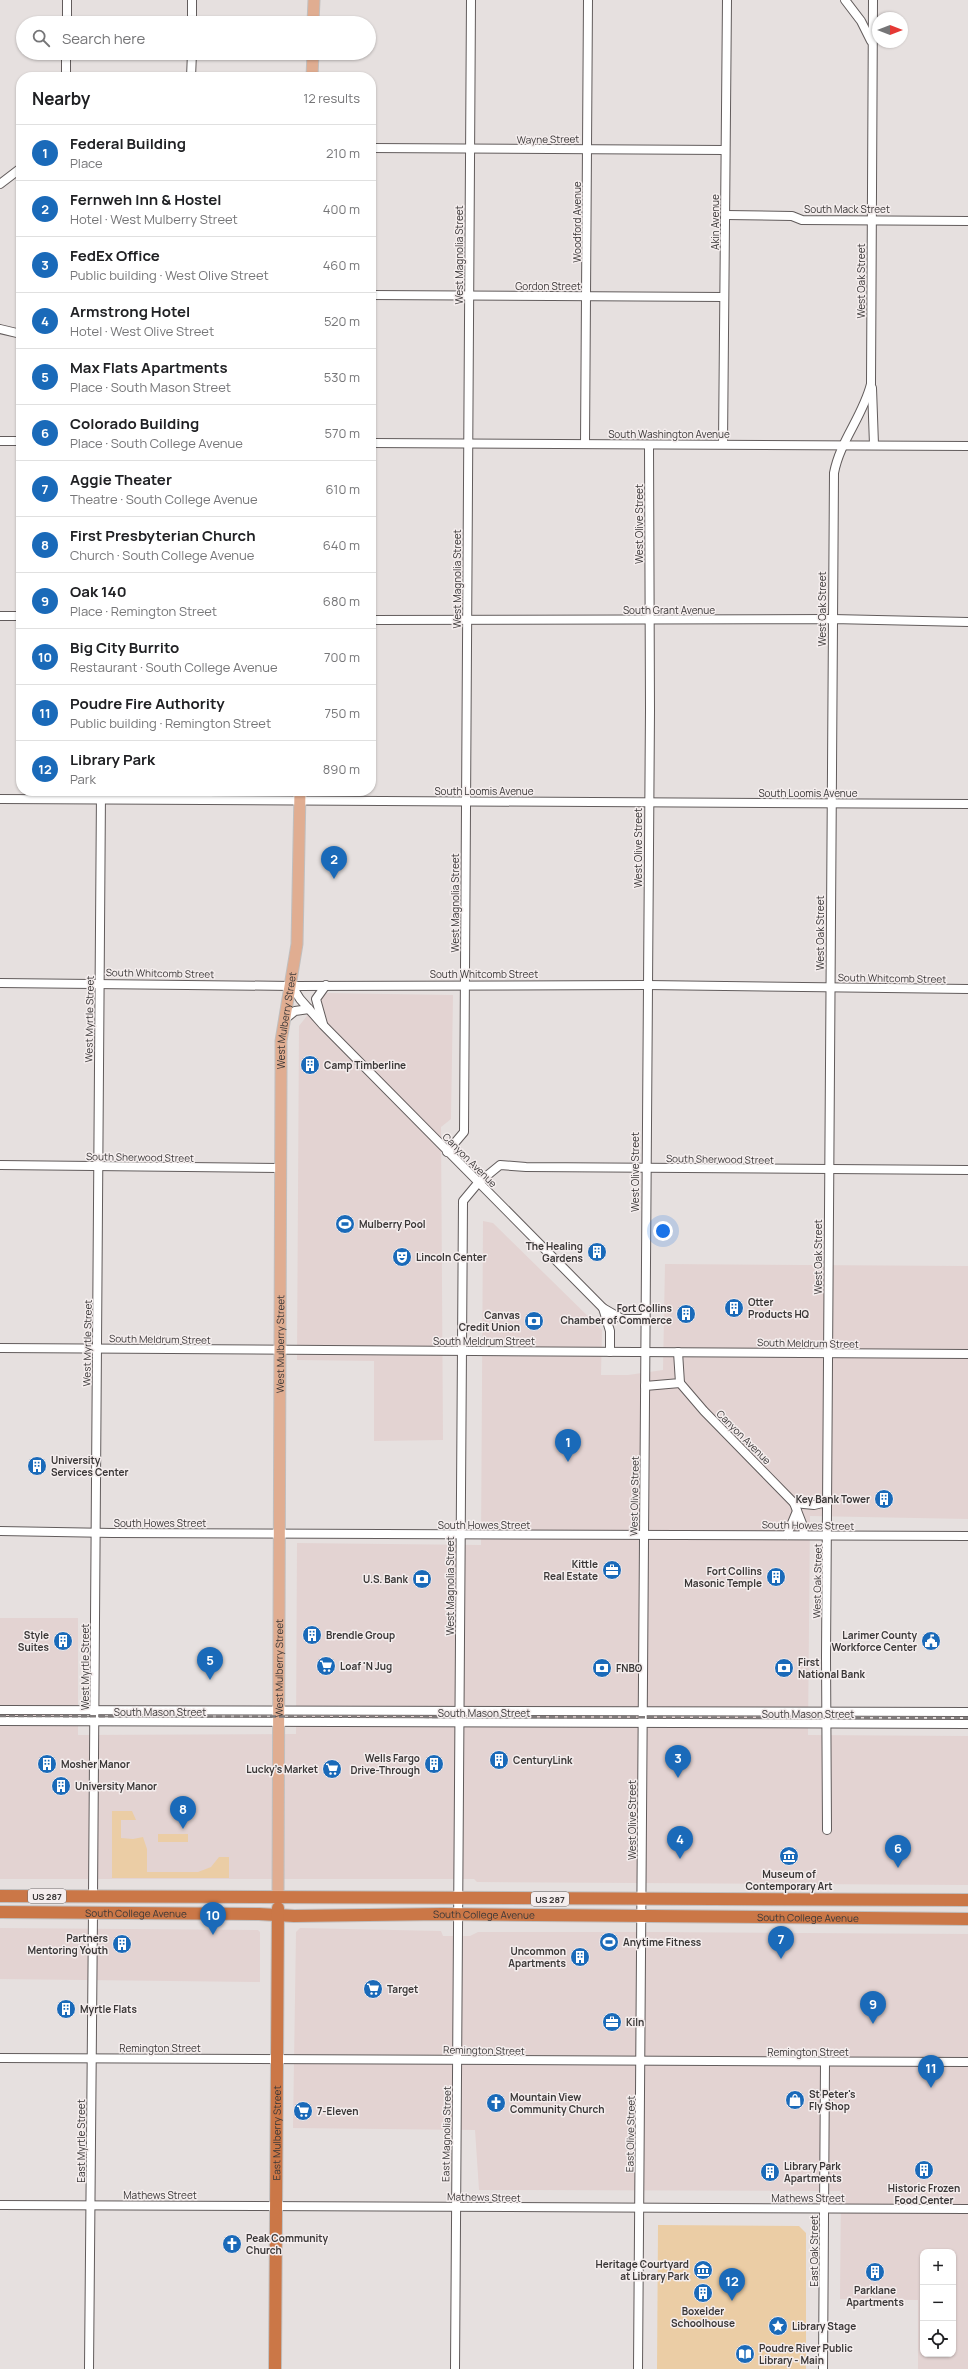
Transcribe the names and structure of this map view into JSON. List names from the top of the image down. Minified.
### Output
{"streets":{"highway":["US 287","South College Avenue","East Mulberry Street"],"main road":["West Mulberry Street"],"street":["Wayne Street","South Mack Street","Woodford Avenue","Akin Avenue","West Magnolia Street","West Oak Street","Gordon Street","South Washington Avenue","West Olive Street","South Grant Avenue","South Loomis Avenue","South Whitcomb Street","West Myrtle Street","South Sherwood Street","Canyon Avenue","South Meldrum Street","South Howes Street","South Mason Street","Remington Street","East Magnolia Street","East Olive Street","East Myrtle Street","Mathews Street","East Oak Street"]},"crossings":[["Wayne Street","Woodford Avenue"],["Wayne Street","Akin Avenue"],["Wayne Street","West Magnolia Street"],["South Mack Street","Akin Avenue"],["South Mack Street","West Oak Street"],["Woodford Avenue","Gordon Street"],["Woodford Avenue","South Washington Avenue"],["Akin Avenue","Gordon Street"],["Akin Avenue","South Washington Avenue"],["West Magnolia Street","Gordon Street"],["West Magnolia Street","South Washington Avenue"],["West Magnolia Street","South Grant Avenue"],["West Magnolia Street","South Loomis Avenue"],["West Magnolia Street","South Whitcomb Street"],["West Magnolia Street","South Sherwood Street"],["West Magnolia Street","Canyon Avenue"],["West Magnolia Street","South Meldrum Street"],["West Magnolia Street","South Howes Street"],["West Magnolia Street","South Mason Street"],["West Magnolia Street","South College Avenue"],["West Magnolia Street","East Magnolia Street"],["West Oak Street","South Washington Avenue"],["West Oak Street","South Grant Avenue"],["West Oak Street","South Loomis Avenue"],["West Oak Street","South Whitcomb Street"],["West Oak Street","South Sherwood Street"],["West Oak Street","South Meldrum Street"],["West Oak Street","South Howes Street"],["West Oak Street","South Mason Street"],["South Washington Avenue","West Olive Street"],["West Olive Street","South Grant Avenue"],["West Olive Street","South Loomis Avenue"],["West Olive Street","South Whitcomb Street"],["West Olive Street","South Sherwood Street"],["West Olive Street","Canyon Avenue"],["West Olive Street","South Meldrum Street"],["West Olive Street","South Howes Street"],["West Olive Street","South Mason Street"],["West Olive Street","South College Avenue"],["West Olive Street","East Olive Street"],["South Loomis Avenue","West Mulberry Street"],["South Whitcomb Street","West Myrtle Street"],["South Whitcomb Street","West Mulberry Street"],["South Whitcomb Street","Canyon Avenue"],["West Myrtle Street","South Sherwood Street"],["West Myrtle Street","South Meldrum Street"],["West Myrtle Street","South Howes Street"],["West Myrtle Street","South Mason Street"],["West Myrtle Street","South College Avenue"],["West Mulberry Street","South Sherwood Street"],["West Mulberry Street","Canyon Avenue"],["West Mulberry Street","South Meldrum Street"],["West Mulberry Street","South Howes Street"],["West Mulberry Street","South Mason Street"],["West Mulberry Street","South College Avenue"],["West Mulberry Street","East Mulberry Street"],["South Sherwood Street","Canyon Avenue"],["Canyon Avenue","South Meldrum Street"],["Canyon Avenue","South Howes Street"],["South College Avenue","East Mulberry Street"],["South College Avenue","East Magnolia Street"],["South College Avenue","East Olive Street"],["South College Avenue","East Myrtle Street"],["Remington Street","East Mulberry Street"],["Remington Street","East Magnolia Street"],["Remington Street","East Olive Street"],["Remington Street","East Myrtle Street"],["Remington Street","East Oak Street"],["East Mulberry Street","Mathews Street"],["East Magnolia Street","Mathews Street"],["East Olive Street","Mathews Street"],["East Myrtle Street","Mathews Street"],["Mathews Street","East Oak Street"]],"places":{"building":["Camp Timberline","The Healing Gardens","Otter Products HQ","Fort Collins Chamber of Commerce","University Services Center","Key Bank Tower","Fort Collins Masonic Temple","Brendle Group","Style Suites","CenturyLink","Mosher Manor","Wells Fargo Drive-Through","University Manor","Partners Mentoring Youth","Uncommon Apartments","Myrtle Flats","Historic Frozen Food Center","Library Park Apartments","Parklane Apartments","Boxelder Schoolhouse"],"sports":["Mulberry Pool","Anytime Fitness"],"theatre":["Lincoln Center"],"bank":["Canvas Credit Union","U.S. Bank","FNBO","First National Bank"],"office":["Kittle Real Estate","Kiln"],"public building":["Larimer County Workforce Center"],"supermarket":["Loaf 'N Jug","Lucky's Market","Target","7-Eleven"],"museum":["Museum of Contemporary Art","Heritage Courtyard at Library Park"],"shop":["St Peter's Fly Shop"],"church":["Mountain View Community Church","Peak Community Church"],"place":["Library Stage"],"library":["Poudre River Public Library - Main"]},"north":"right","page":{"search":"Search here","heading":["Nearby","12 results"],"list":[{"mark":"1","name":"Federal Building","note":"Place","value":"210 m"},{"mark":"2","name":"Fernweh Inn & Hostel","note":"Hotel · West Mulberry Street","value":"400 m"},{"mark":"3","name":"FedEx Office","note":"Public building · West Olive Street","value":"460 m"},{"mark":"4","name":"Armstrong Hotel","note":"Hotel · West Olive Street","value":"520 m"},{"mark":"5","name":"Max Flats Apartments","note":"Place · South Mason Street","value":"530 m"},{"mark":"6","name":"Colorado Building","note":"Place · South College Avenue","value":"570 m"},{"mark":"7","name":"Aggie Theater","note":"Theatre · South College Avenue","value":"610 m"},{"mark":"8","name":"First Presbyterian Church","note":"Church · South College Avenue","value":"640 m"},{"mark":"9","name":"Oak 140","note":"Place · Remington Street","value":"680 m"},{"mark":"10","name":"Big City Burrito","note":"Restaurant · South College Avenue","value":"700 m"},{"mark":"11","name":"Poudre Fire Authority","note":"Public building · Remington Street","value":"750 m"},{"mark":"12","name":"Library Park","note":"Park","value":"890 m"}],"pins":["2","1","5","3","8","4","6","10","7","9","11","12"],"map_buttons":["+","−"]}}
